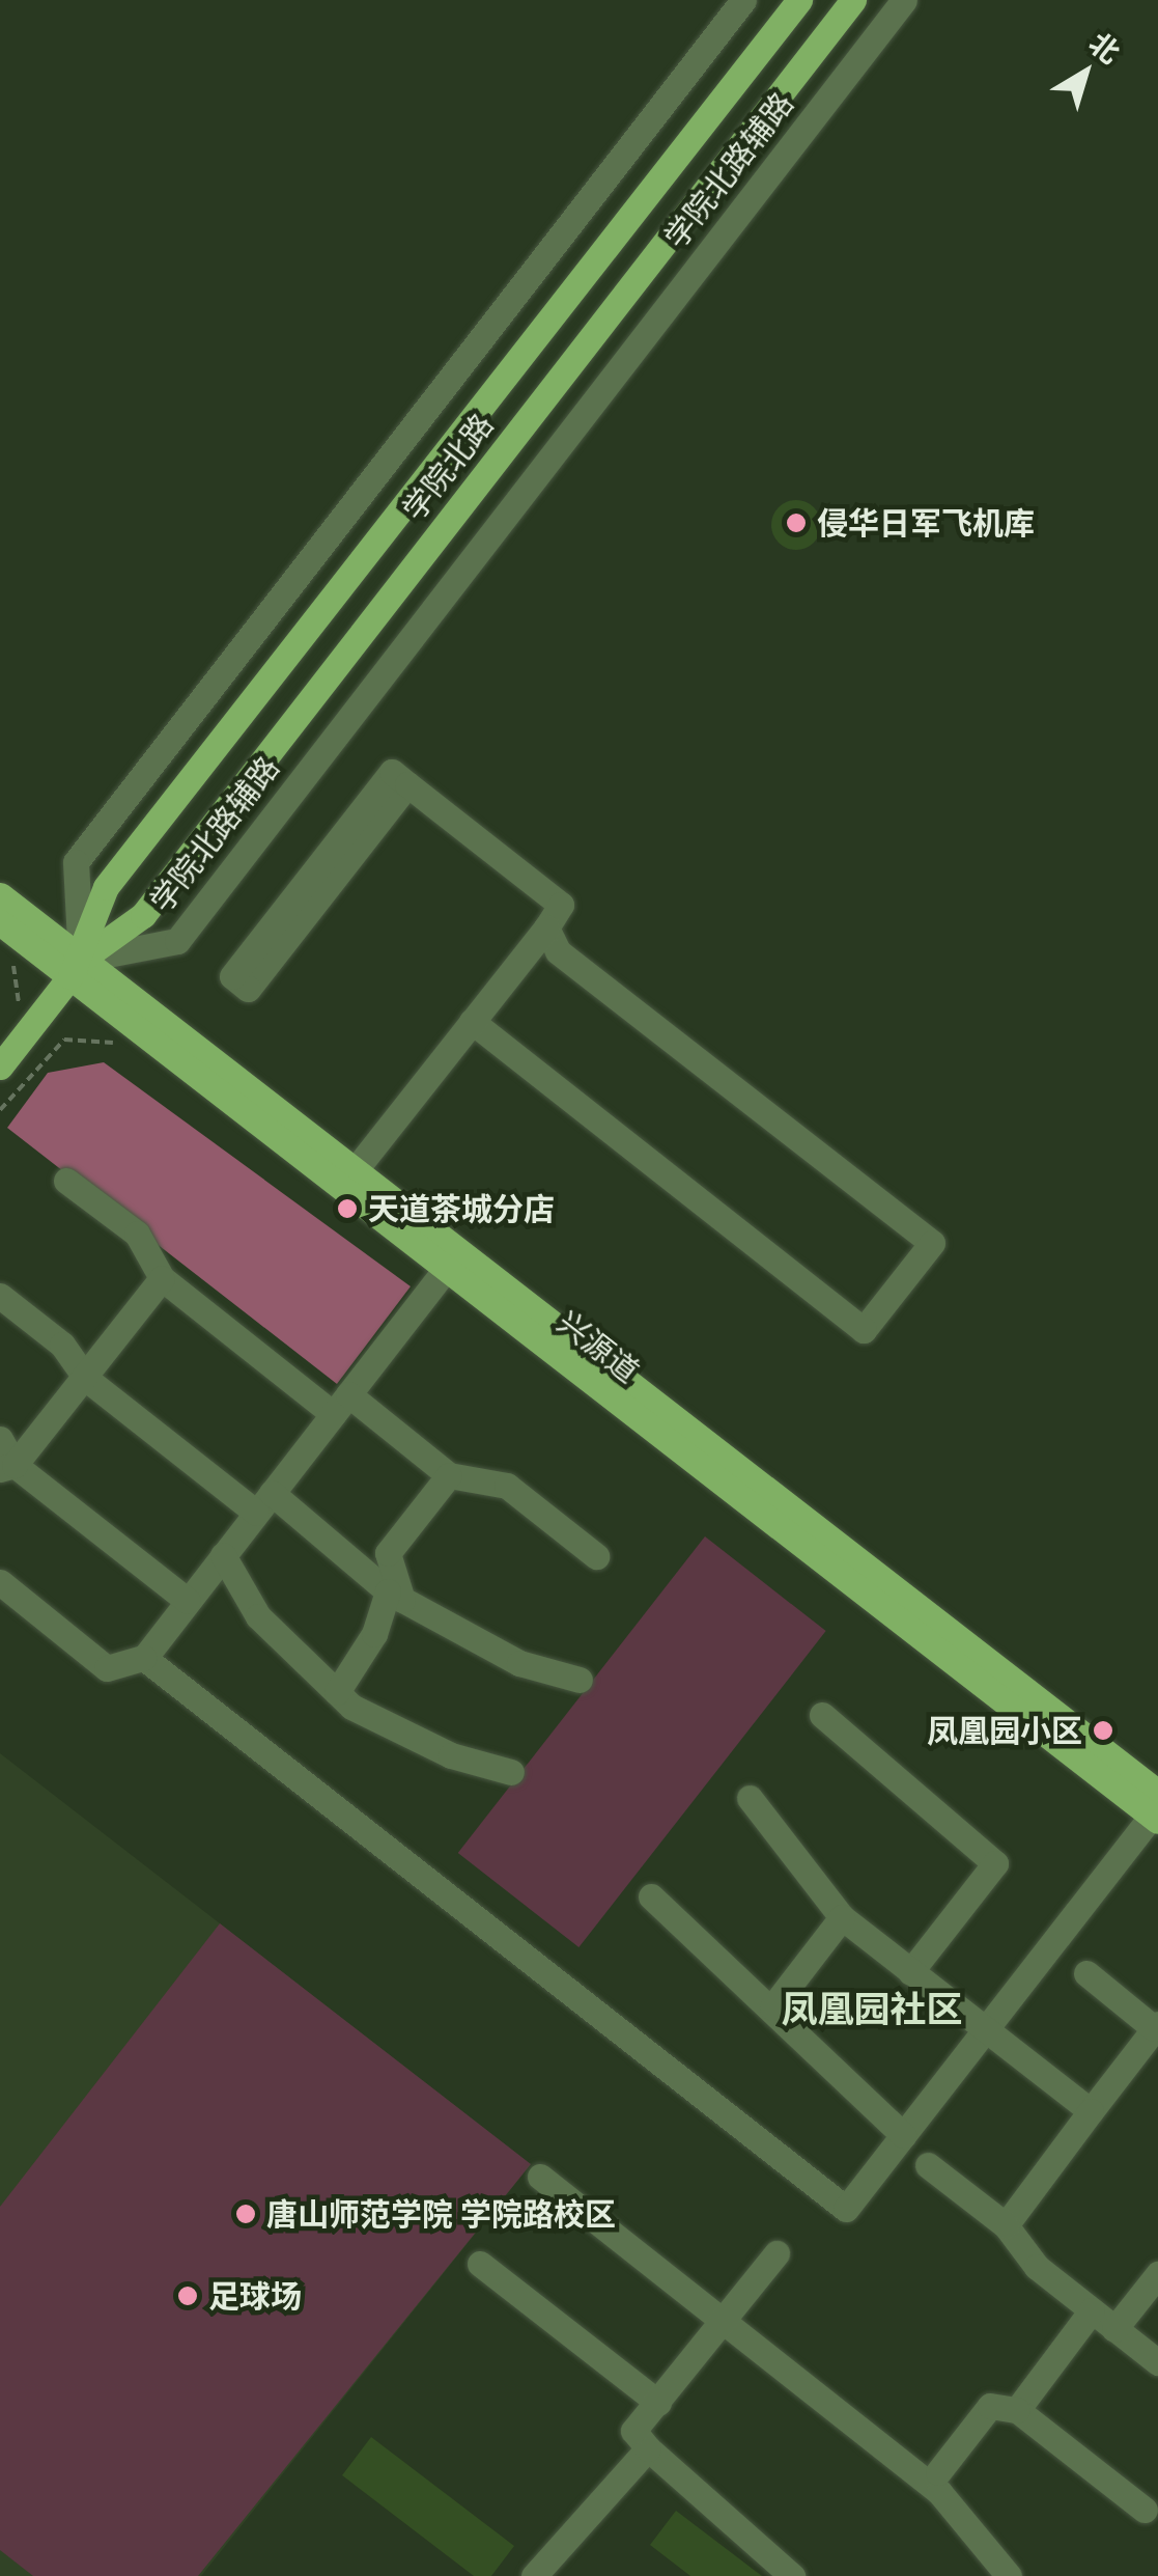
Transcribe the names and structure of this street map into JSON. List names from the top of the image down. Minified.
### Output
{"streets":{"main road":["学院北路","兴源道"],"street":["学院北路辅路"]},"crossings":[["学院北路辅路","学院北路"],["学院北路辅路","兴源道"],["学院北路","兴源道"]],"districts":["凤凰园社区"],"places":["侵华日军飞机库","天道茶城分店","凤凰园小区","唐山师范学院 学院路校区","足球场"],"north":"top right"}
